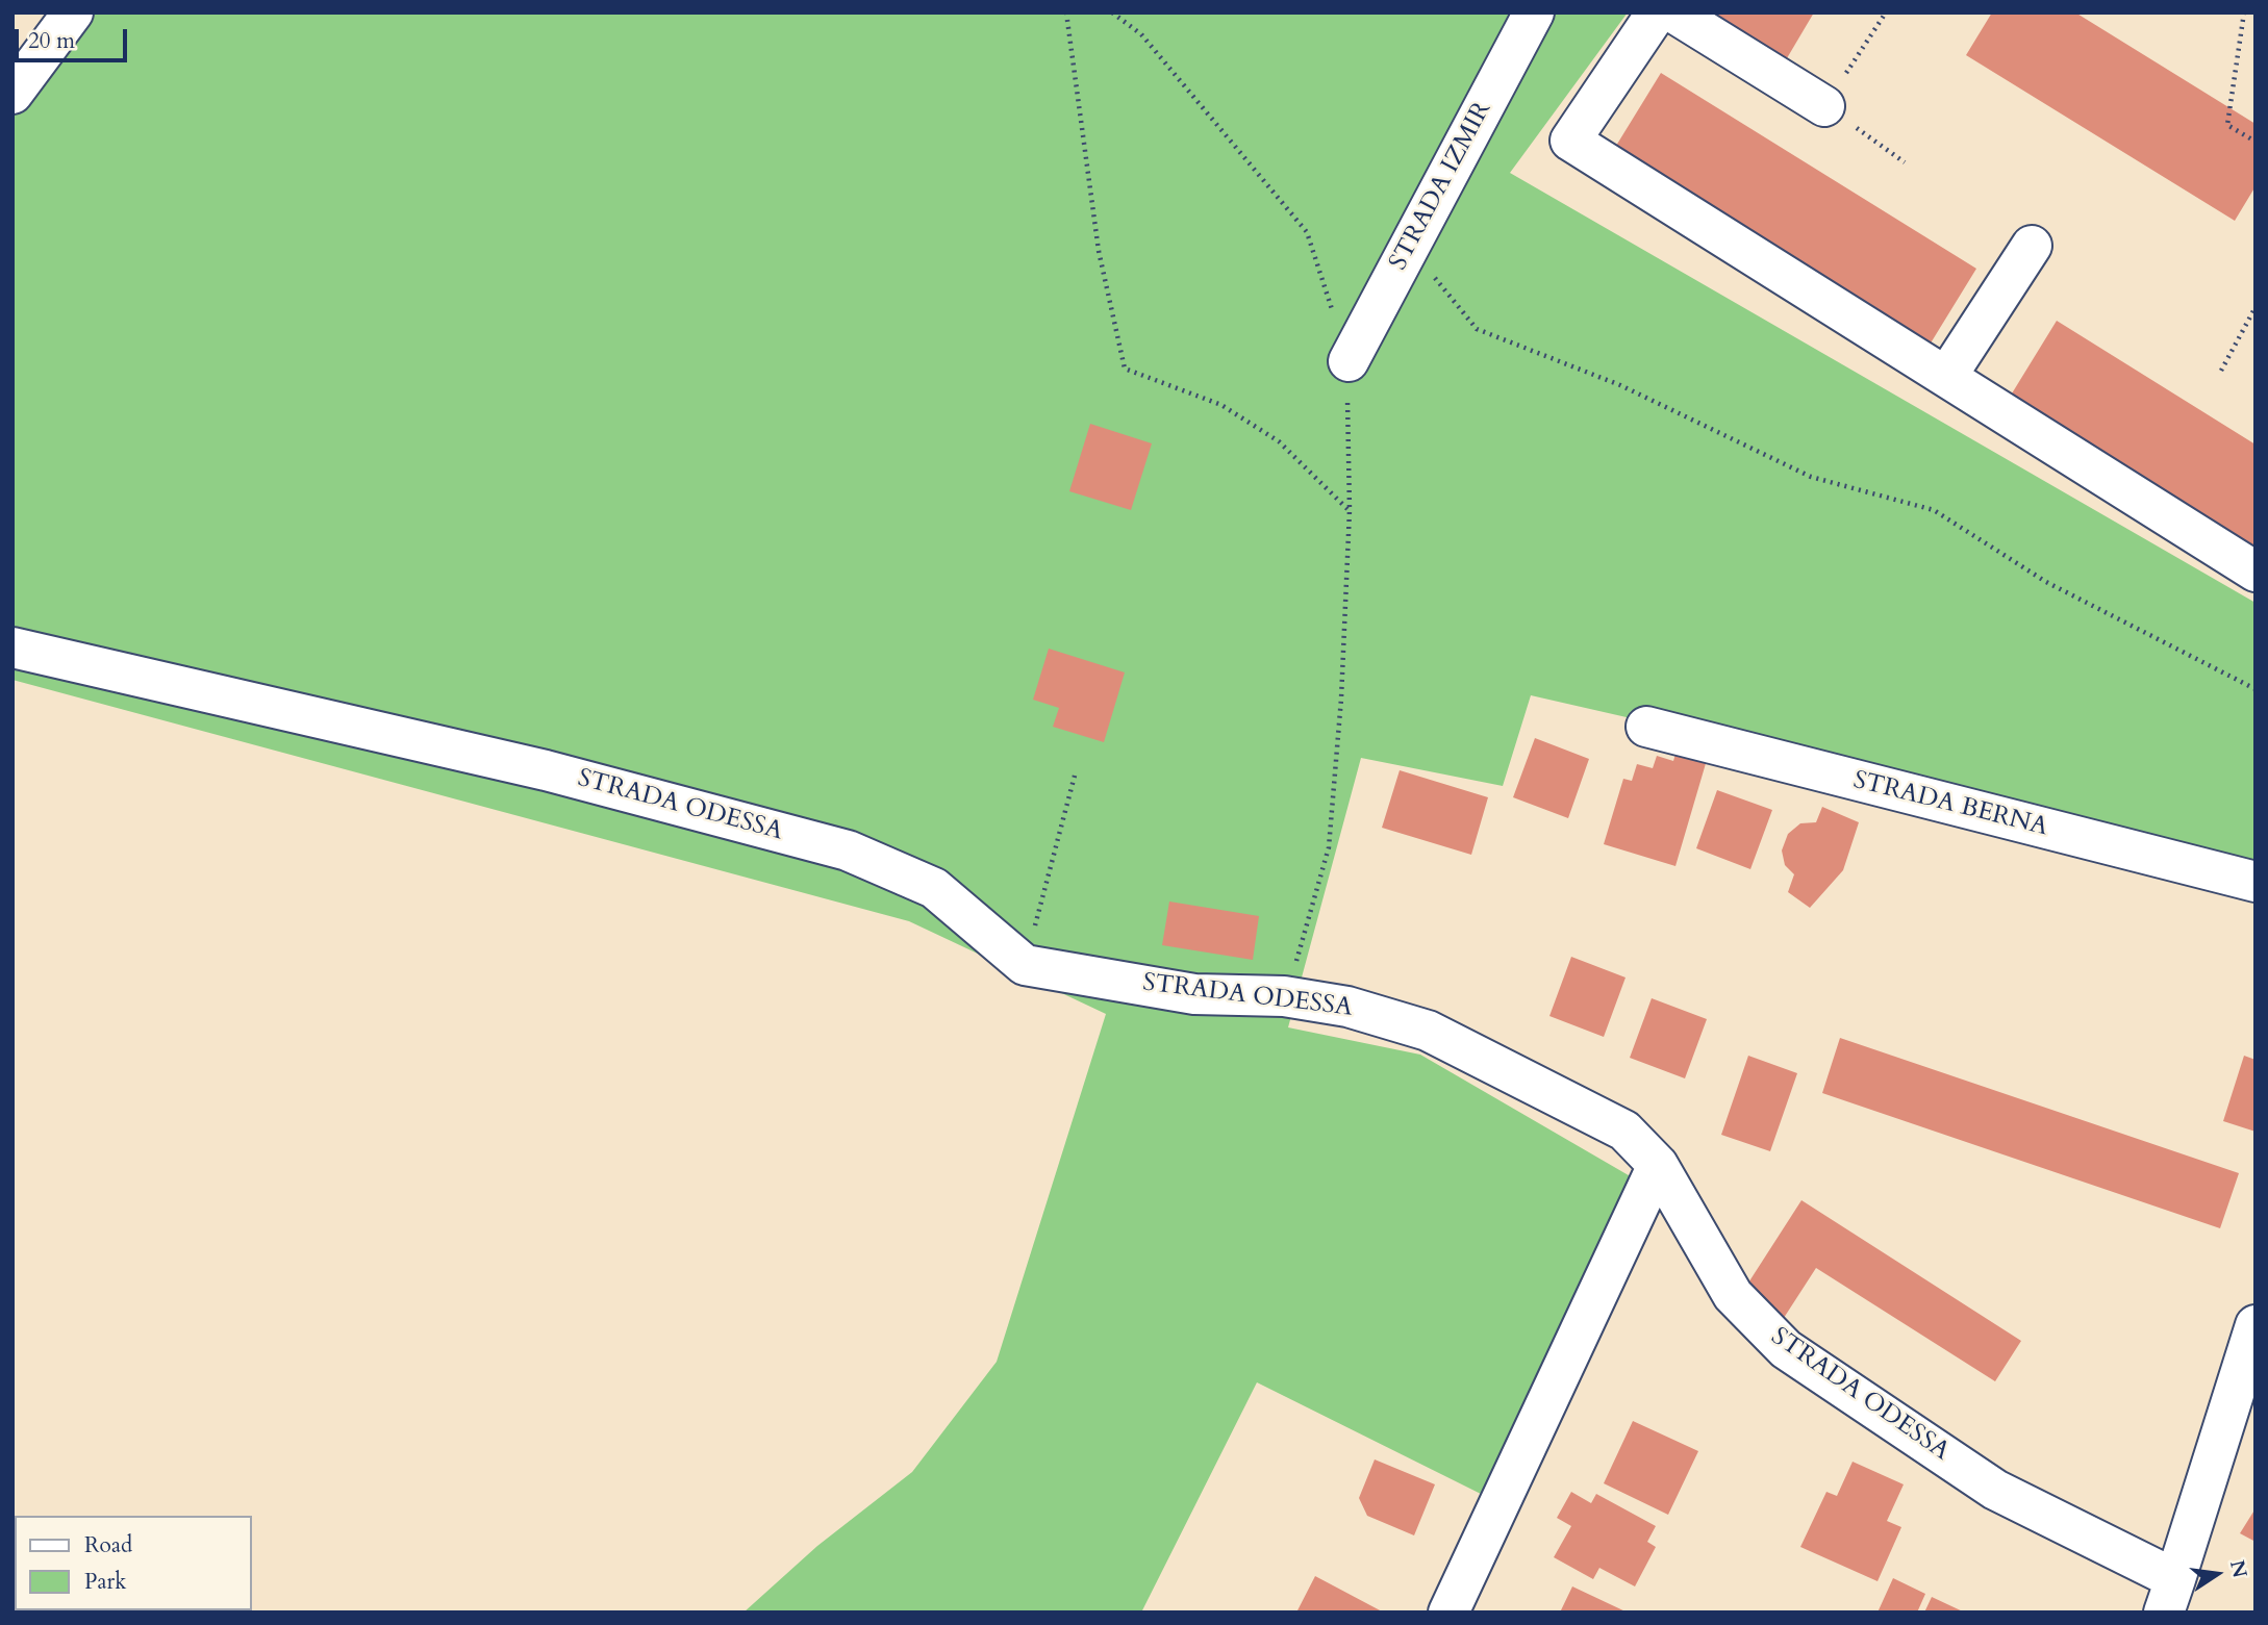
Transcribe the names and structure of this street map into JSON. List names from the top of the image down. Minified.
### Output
{"streets":{"street":["STRADA IZMIR","STRADA BERNA","STRADA ODESSA"]},"legend":["Road","Park"],"scale_bar":"20 m","north":"right"}
